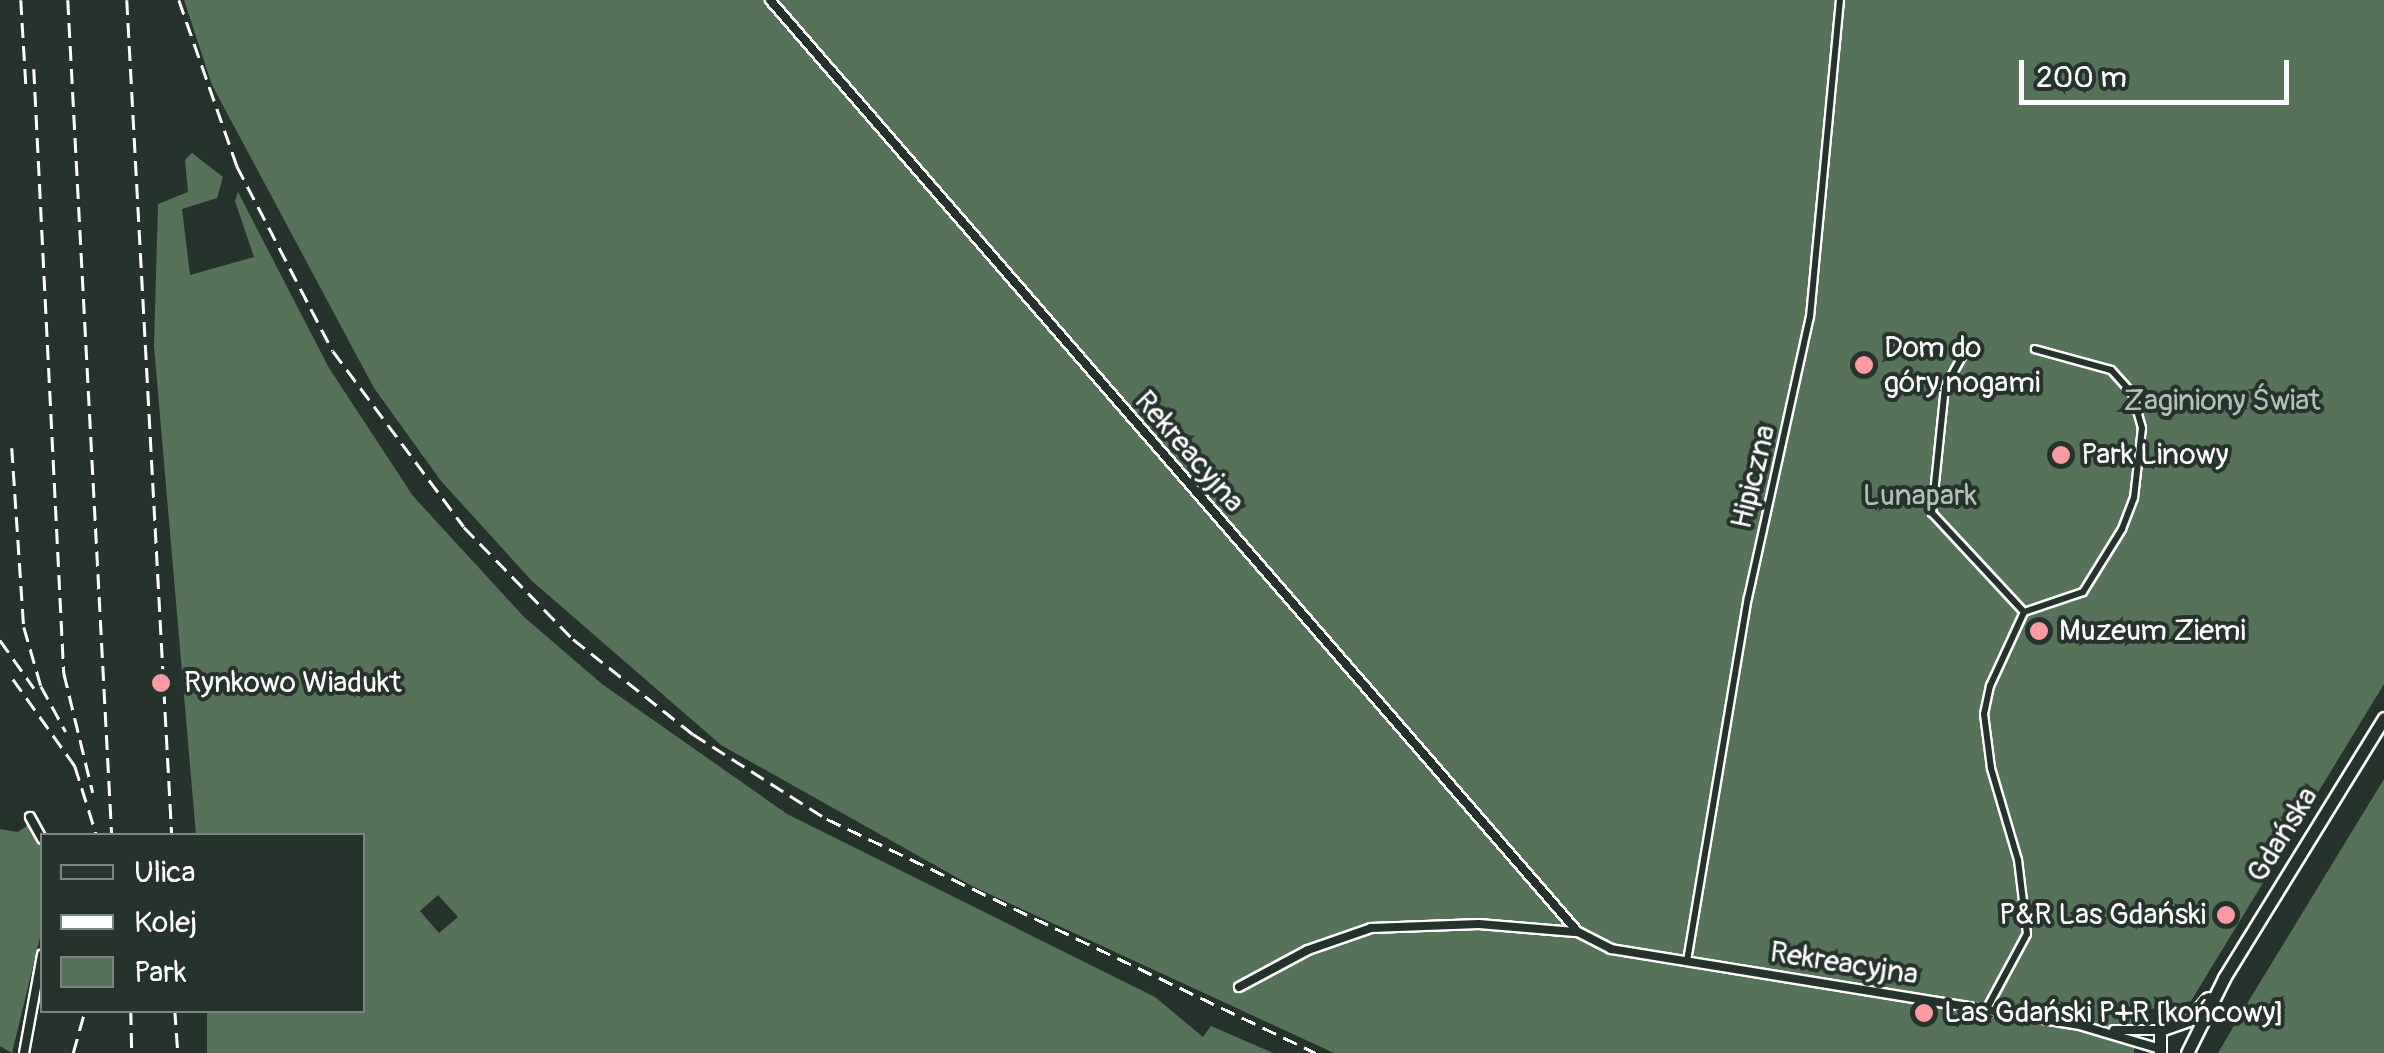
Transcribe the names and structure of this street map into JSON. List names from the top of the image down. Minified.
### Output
{"streets":{"main road":["Gdańska"],"street":["Rekreacyjna","Hipiczna"]},"crossings":[["Rekreacyjna","Hipiczna"]],"parks":["Zaginiony Świat","Lunapark"],"places":["Dom do góry nogami","Park Linowy","Muzeum Ziemi","Rynkowo Wiadukt","P&R Las Gdański","Las Gdański P+R [końcowy]"],"legend":["Ulica","Kolej","Park"],"scale_bar":"200 m"}
